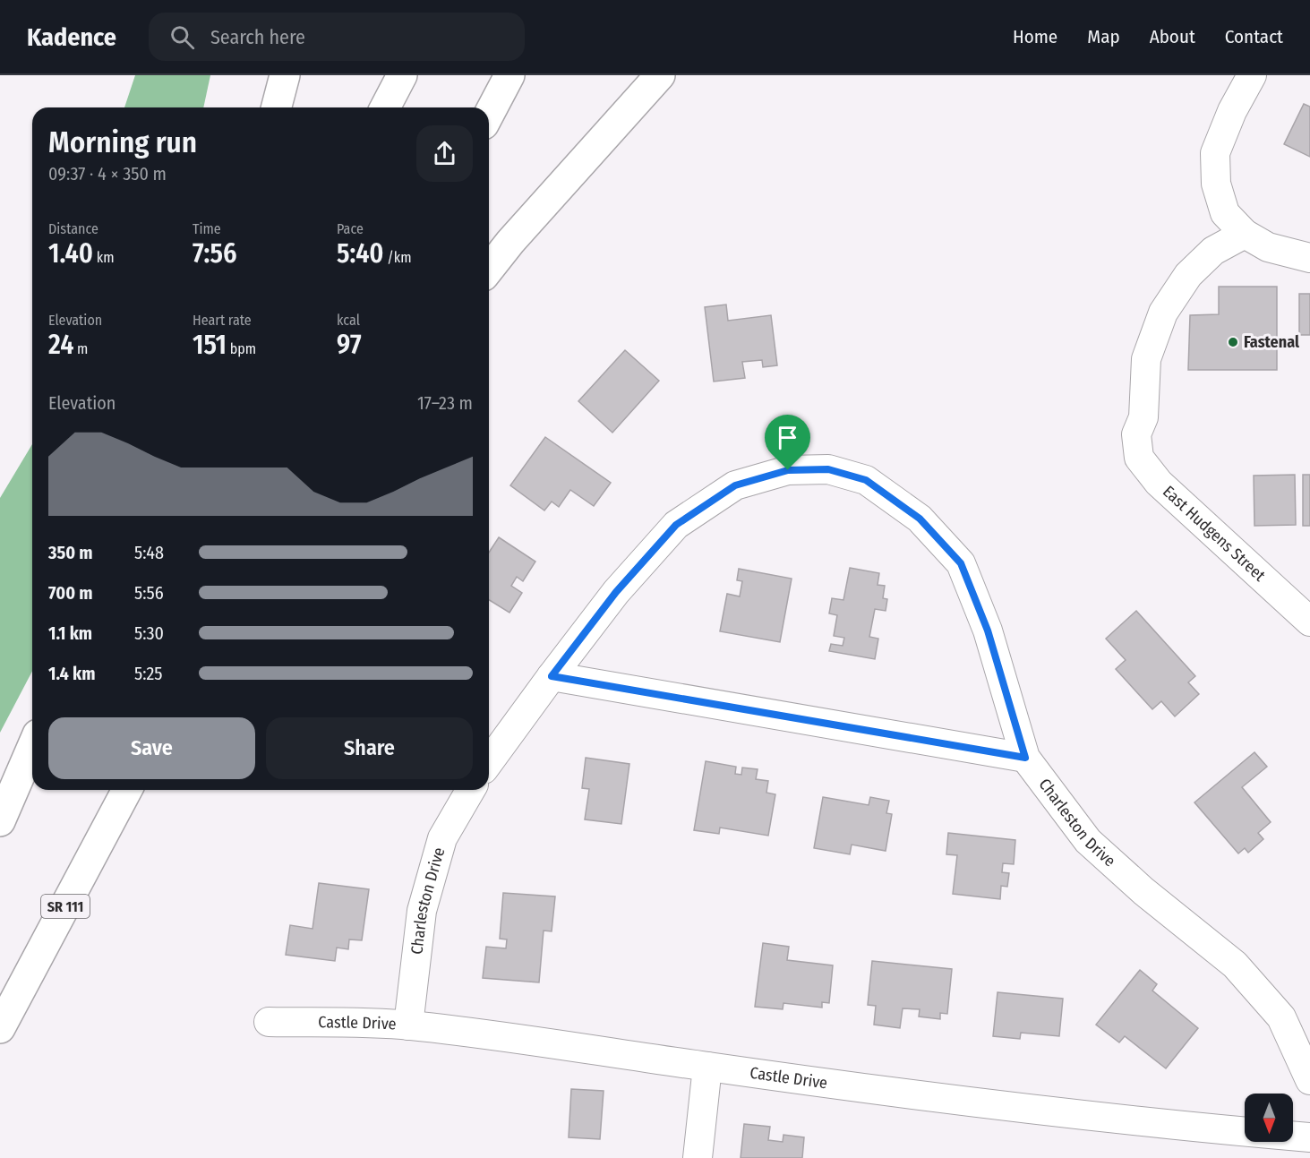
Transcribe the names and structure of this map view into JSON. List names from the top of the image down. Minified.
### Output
{"streets":{"highway":["SR 111"],"street":["East Hudgens Street","Charleston Drive","Castle Drive"]},"crossings":[["Charleston Drive","Castle Drive"]],"places":["Fastenal"],"north":"bottom","page":{"header":"Kadence","search":"Search here","nav":["Home","Map","About","Contact"],"heading":["Morning run","09:37 · 4 × 350 m"],"stats":[["Distance","1.40 km"],["Time","7:56"],["Pace","5:40 /km"],["Elevation","24 m"],["Heart rate","151 bpm"],["kcal","97"]],"chart":["Elevation","17–23 m"],"list":[{"name":"350 m","note":"5:48"},{"name":"700 m","note":"5:56"},{"name":"1.1 km","note":"5:30"},{"name":"1.4 km","note":"5:25"}],"buttons":["Save","Share"]}}
